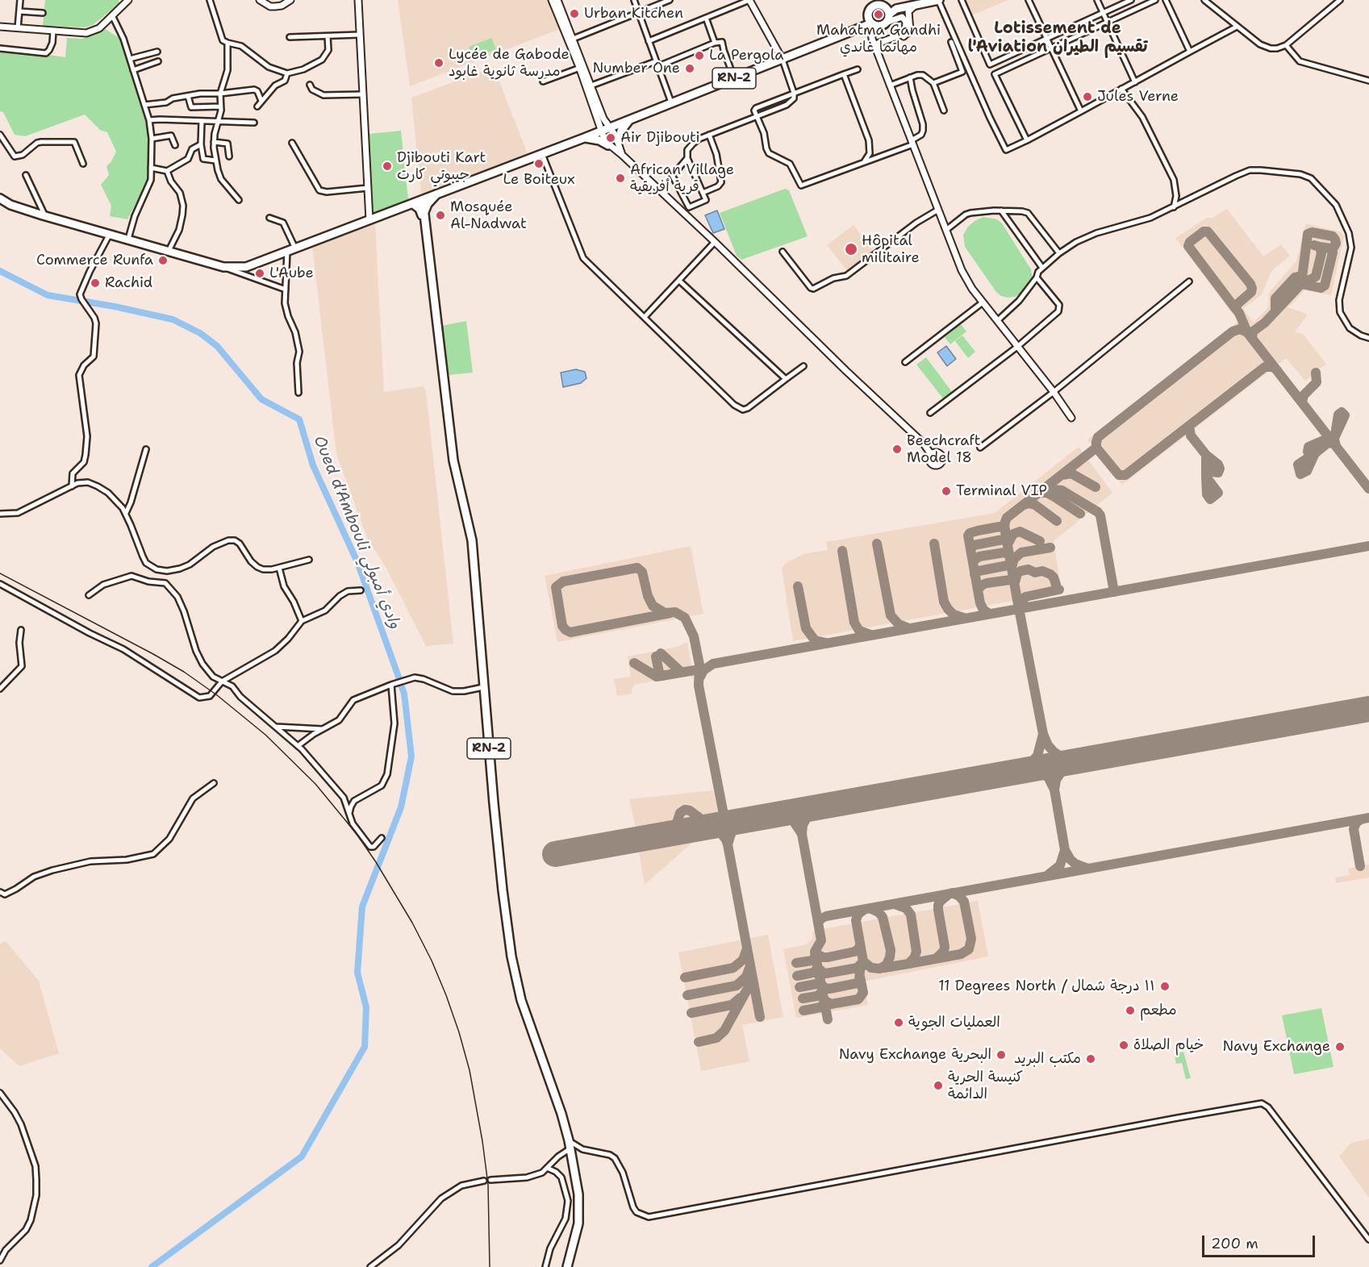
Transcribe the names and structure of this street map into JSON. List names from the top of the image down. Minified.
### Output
{"streets":{"main road":["RN-2"]},"districts":["Lotissement de l'Aviation تقسيم الطيران"],"water":["Oued d'Ambouli وادي أمبولي"],"places":["Urban Kitchen","Mahatma Gandhi مهاتما غاندي","La Pergola","Lycée de Gabode مدرسة ثانوية غابود","Number One","Jules Verne","Air Djibouti","Le Boiteux","Djibouti Kart جيبوتي كارت","African Village قرية أفريقية","Mosquée Al-Nadwat","Hôpital militaire","Commerce Runfa","L'Aube","Rachid","Beechcraft Model 18","Terminal VIP","11 Degrees North / ١١ درجة شمال","مطعم","العمليات الجوية","خيام الصلاة","Navy Exchange","Navy Exchange البحرية","مكتب البريد","كنيسة الحرية الدائمة"],"scale_bar":"200 m"}
